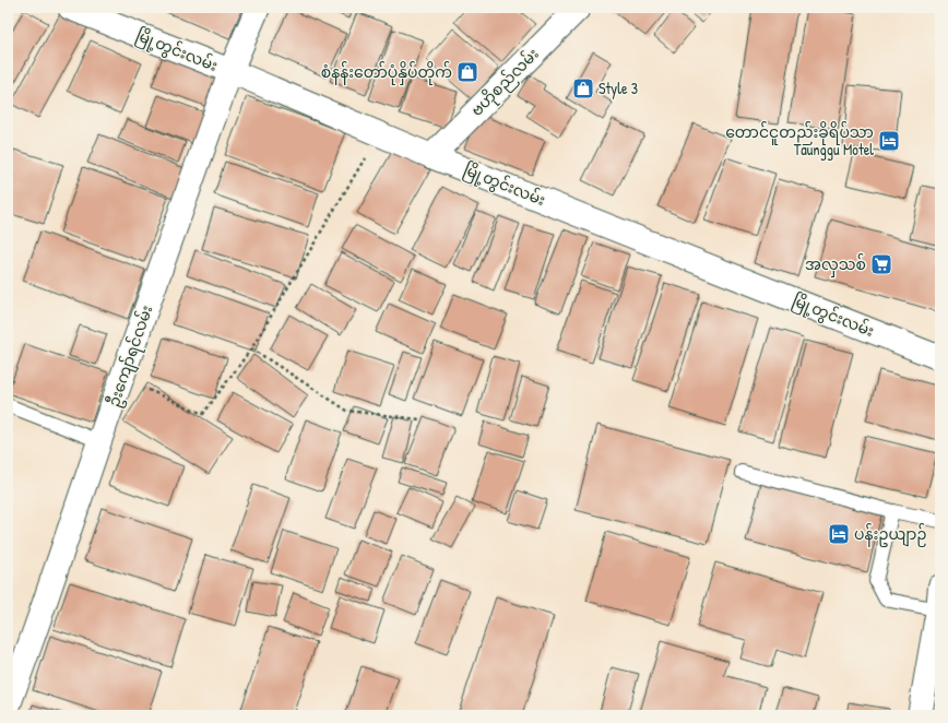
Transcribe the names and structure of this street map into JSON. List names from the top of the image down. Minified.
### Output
{"streets":{"street":["မြို့တွင်းလမ်း","ဗဟိုစည်လမ်း","ဦးကျော်ရင်လမ်း"]},"crossings":[["မြို့တွင်းလမ်း","ဗဟိုစည်လမ်း"],["မြို့တွင်းလမ်း","ဦးကျော်ရင်လမ်း"]],"places":{"shop":["စံနန်းတော်ပုံနှိပ်တိုက်","Style 3"],"hotel":["တောင်ငူတည်းခိုရိပ်သာ Taunggu Motel","ပန်းဥယျာဉ်"],"supermarket":["အလှသစ်"]}}
